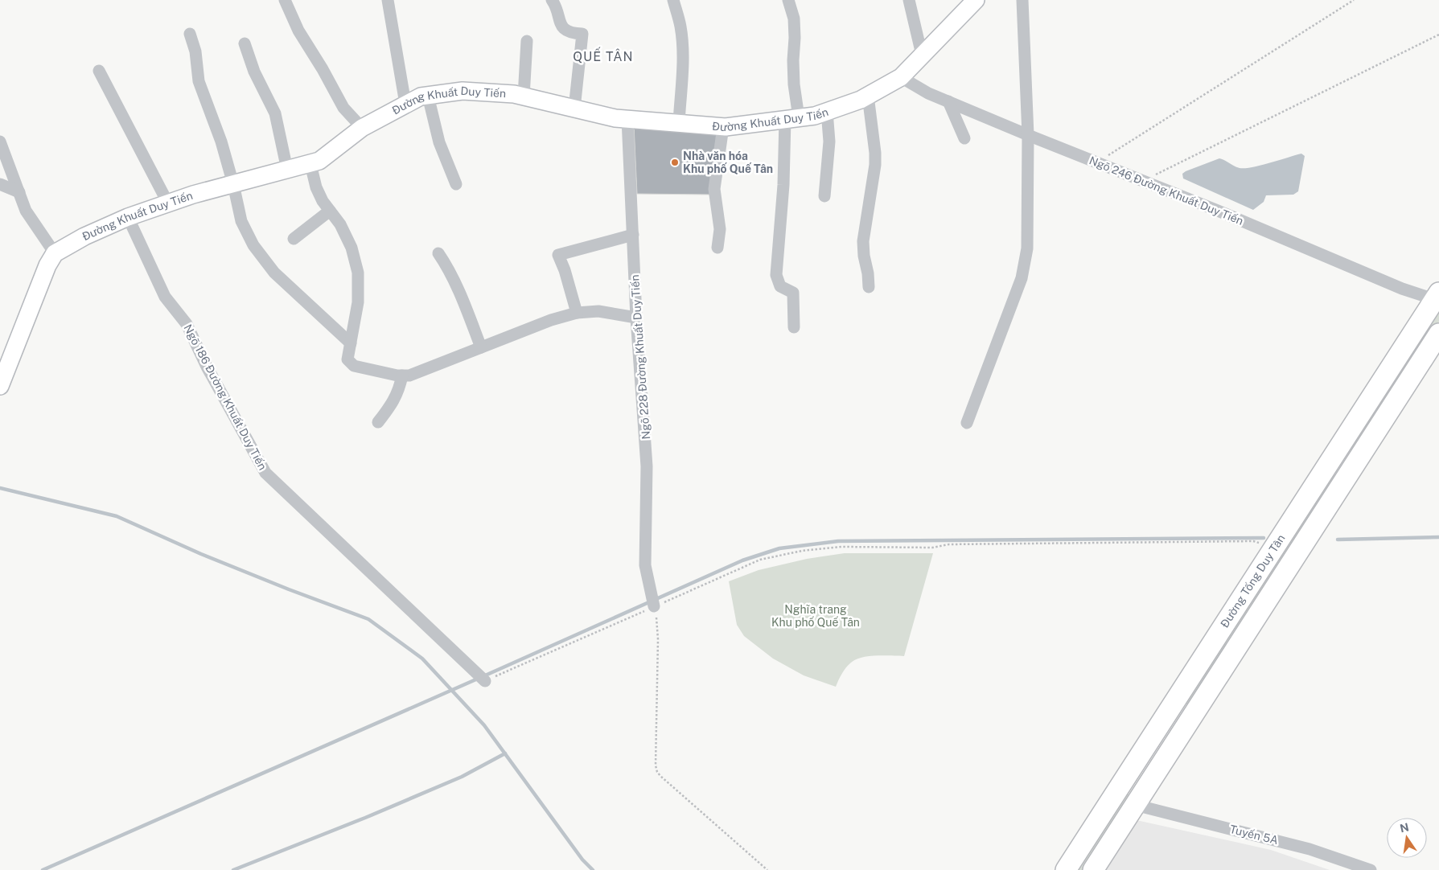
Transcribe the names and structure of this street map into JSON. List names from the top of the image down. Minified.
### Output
{"streets":{"highway":["Đường Tống Duy Tân"],"main road":["Đường Khuất Duy Tiến"],"street":["Ngõ 246 Đường Khuất Duy Tiến","Ngõ 228 Đường Khuất Duy Tiến","Ngõ 186 Đường Khuất Duy Tiến","Tuyến 5A"]},"crossings":[["Đường Khuất Duy Tiến","Ngõ 246 Đường Khuất Duy Tiến"],["Đường Khuất Duy Tiến","Ngõ 228 Đường Khuất Duy Tiến"],["Đường Khuất Duy Tiến","Ngõ 186 Đường Khuất Duy Tiến"],["Ngõ 246 Đường Khuất Duy Tiến","Đường Tống Duy Tân"],["Đường Tống Duy Tân","Tuyến 5A"]],"districts":["QUẾ TÂN"],"parks":["Nghĩa trang Khu phố Quế Tân"],"places":["Nhà văn hóa Khu phố Quế Tân"],"north":"top"}
